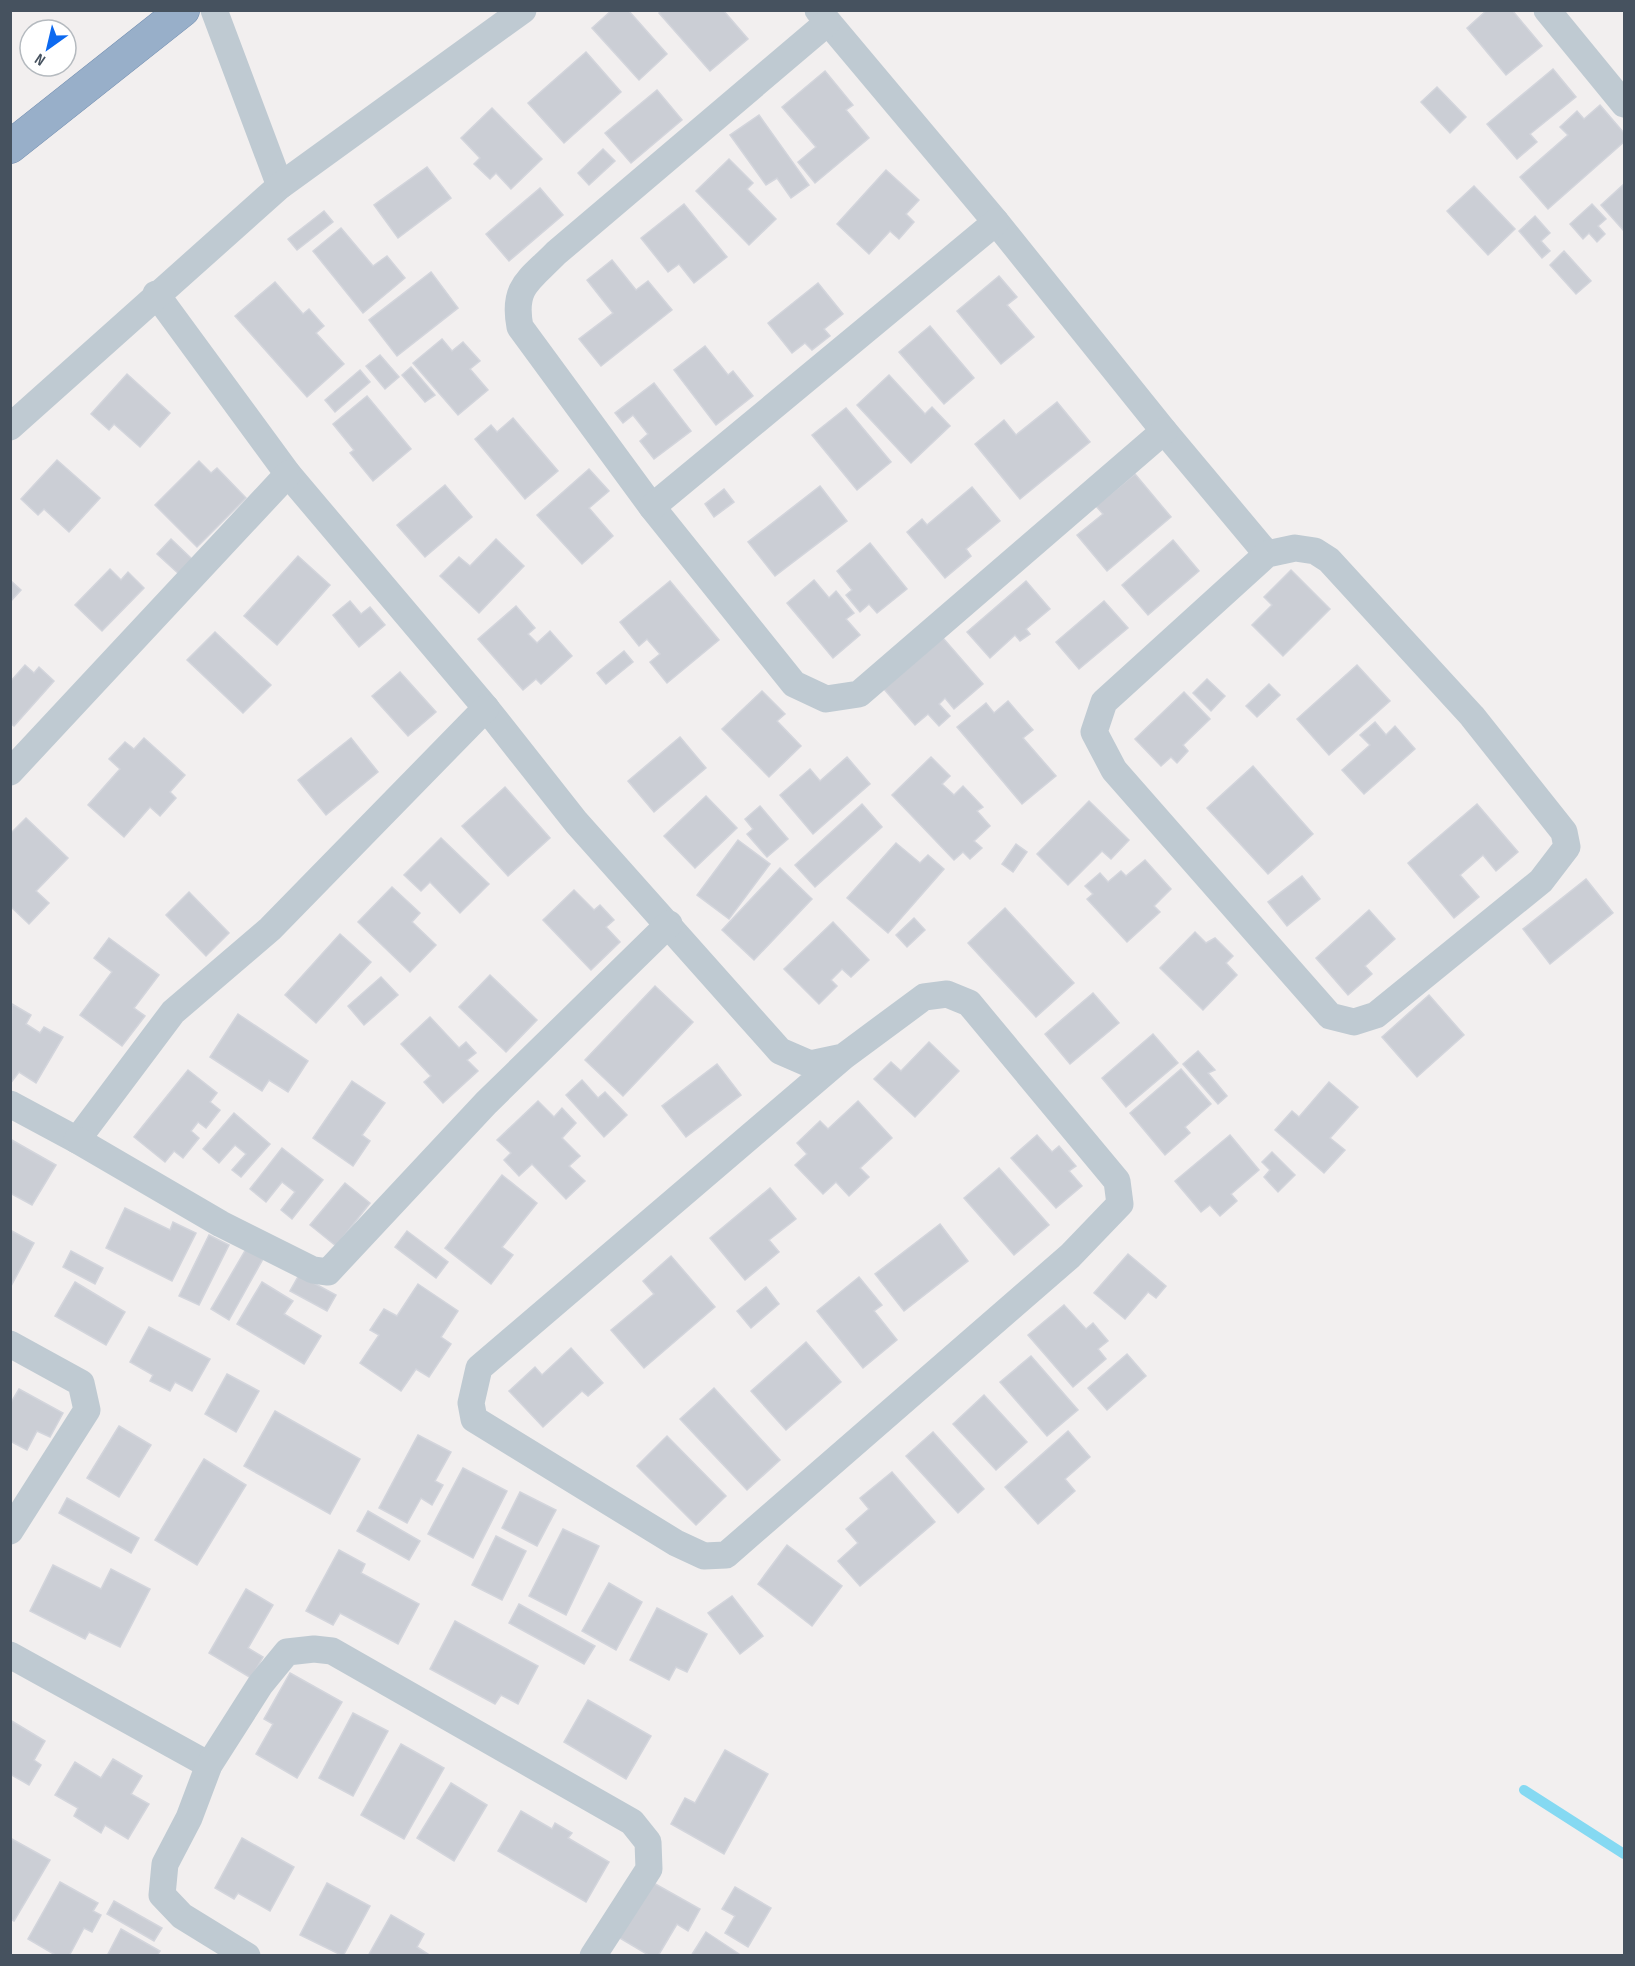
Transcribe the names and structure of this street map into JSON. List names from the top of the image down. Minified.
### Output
{"north":"bottom left"}
